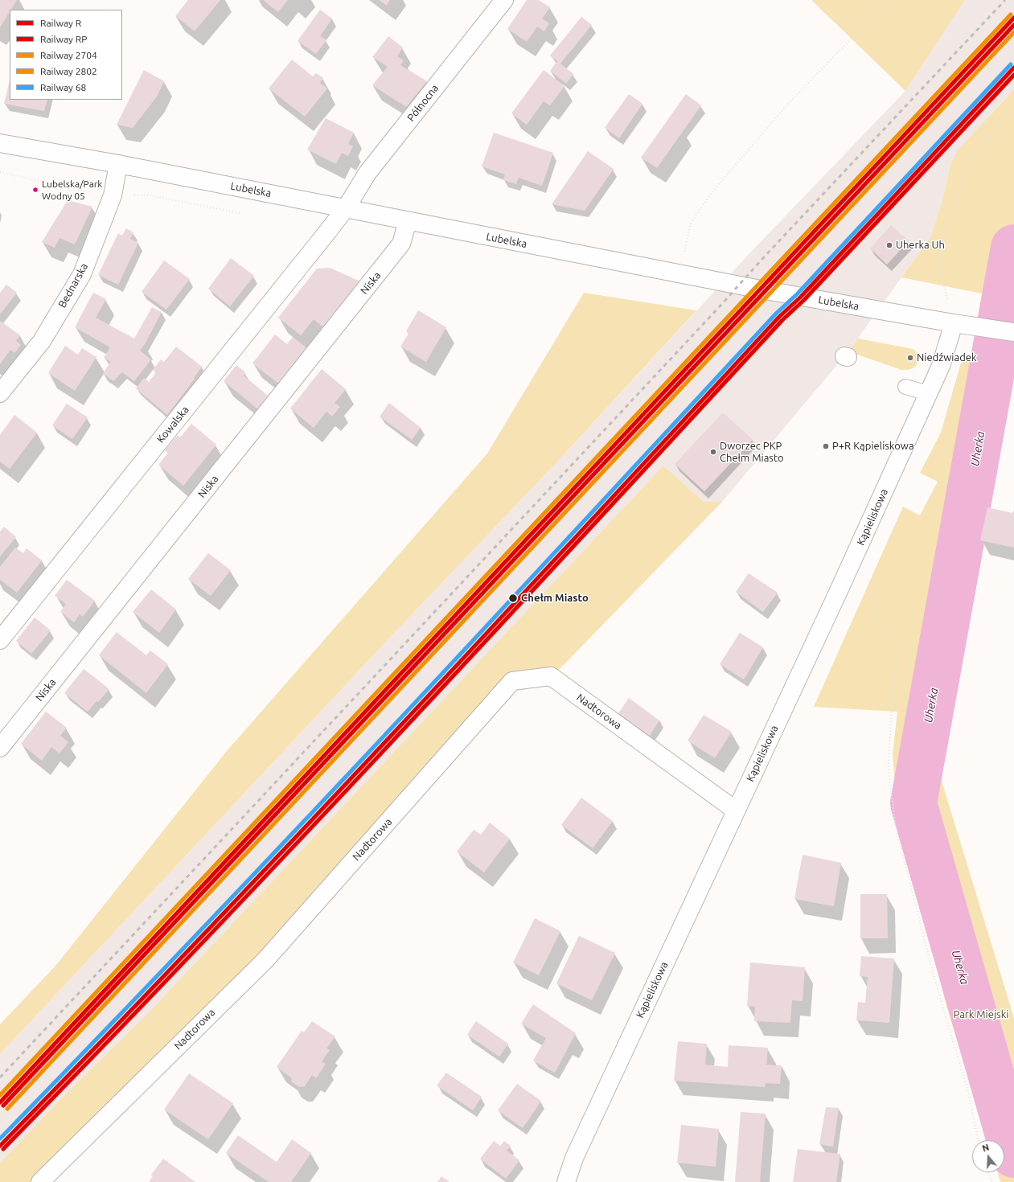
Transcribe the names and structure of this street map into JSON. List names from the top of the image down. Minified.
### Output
{"streets":{"street":["Północna","Lubelska","Niska","Bednarska","Kowalska","Kąpieliskowa","Nadtorowa"]},"crossings":[["Północna","Lubelska"],["Północna","Kowalska"],["Lubelska","Niska"],["Lubelska","Bednarska"],["Lubelska","Kowalska"],["Lubelska","Kąpieliskowa"],["Kąpieliskowa","Nadtorowa"]],"water":["Uherka"],"parks":["Park Miejski"],"places":["Lubelska/Park Wodny 05","Uherka Uh","Niedźwiadek","P+R Kąpieliskowa","Dworzec PKP Chełm Miasto","Chełm Miasto"],"lines":["rail line 2704","rail line R","rail line RP","rail line 2802","rail line 68"],"legend":["Railway R","Railway RP","Railway 2704","Railway 2802","Railway 68"],"north":"top"}
